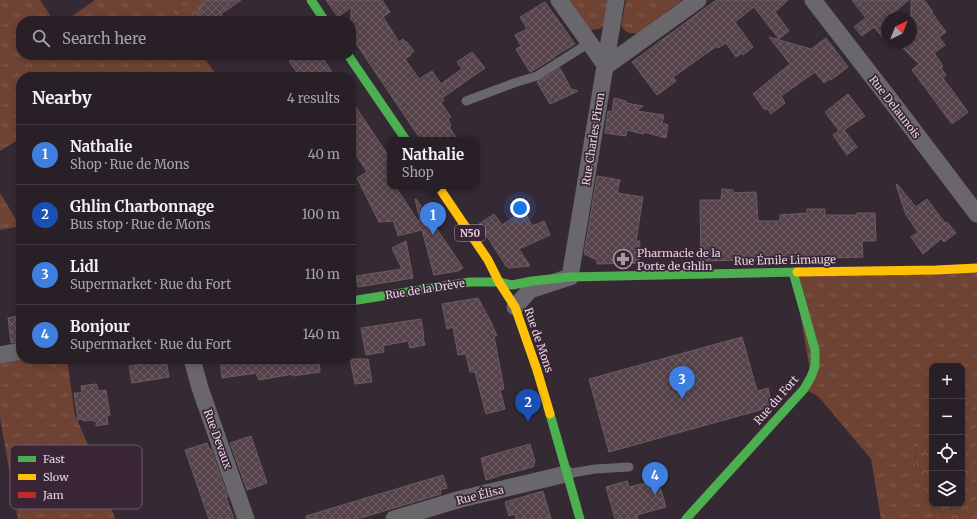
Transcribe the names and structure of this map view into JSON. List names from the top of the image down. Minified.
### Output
{"streets":{"street":["Rue Delaunois","Rue Charles Piron","N50","Rue Émile Limauge","Rue de la Drève","Rue de Mons","Rue du Fort","Rue Devaux","Rue Élisa"]},"crossings":[["Rue Charles Piron","Rue Émile Limauge"],["Rue Émile Limauge","Rue de la Drève"],["Rue Émile Limauge","Rue de Mons"],["Rue Émile Limauge","Rue du Fort"],["Rue de la Drève","Rue de Mons"],["Rue de Mons","Rue Élisa"]],"places":{"pharmacy":["Pharmacie de la Porte de Ghlin"]},"legend":["Fast","Slow","Jam"],"north":"top right","page":{"search":"Search here","heading":["Nearby","4 results"],"list":[{"mark":"1","name":"Nathalie","note":"Shop · Rue de Mons","value":"40 m"},{"mark":"2","name":"Ghlin Charbonnage","note":"Bus stop · Rue de Mons","value":"100 m"},{"mark":"3","name":"Lidl","note":"Supermarket · Rue du Fort","value":"110 m"},{"mark":"4","name":"Bonjour","note":"Supermarket · Rue du Fort","value":"140 m"}],"popup":["Nathalie","Shop"],"pins":["1","3","2","4"],"map_buttons":["+","−"]}}
